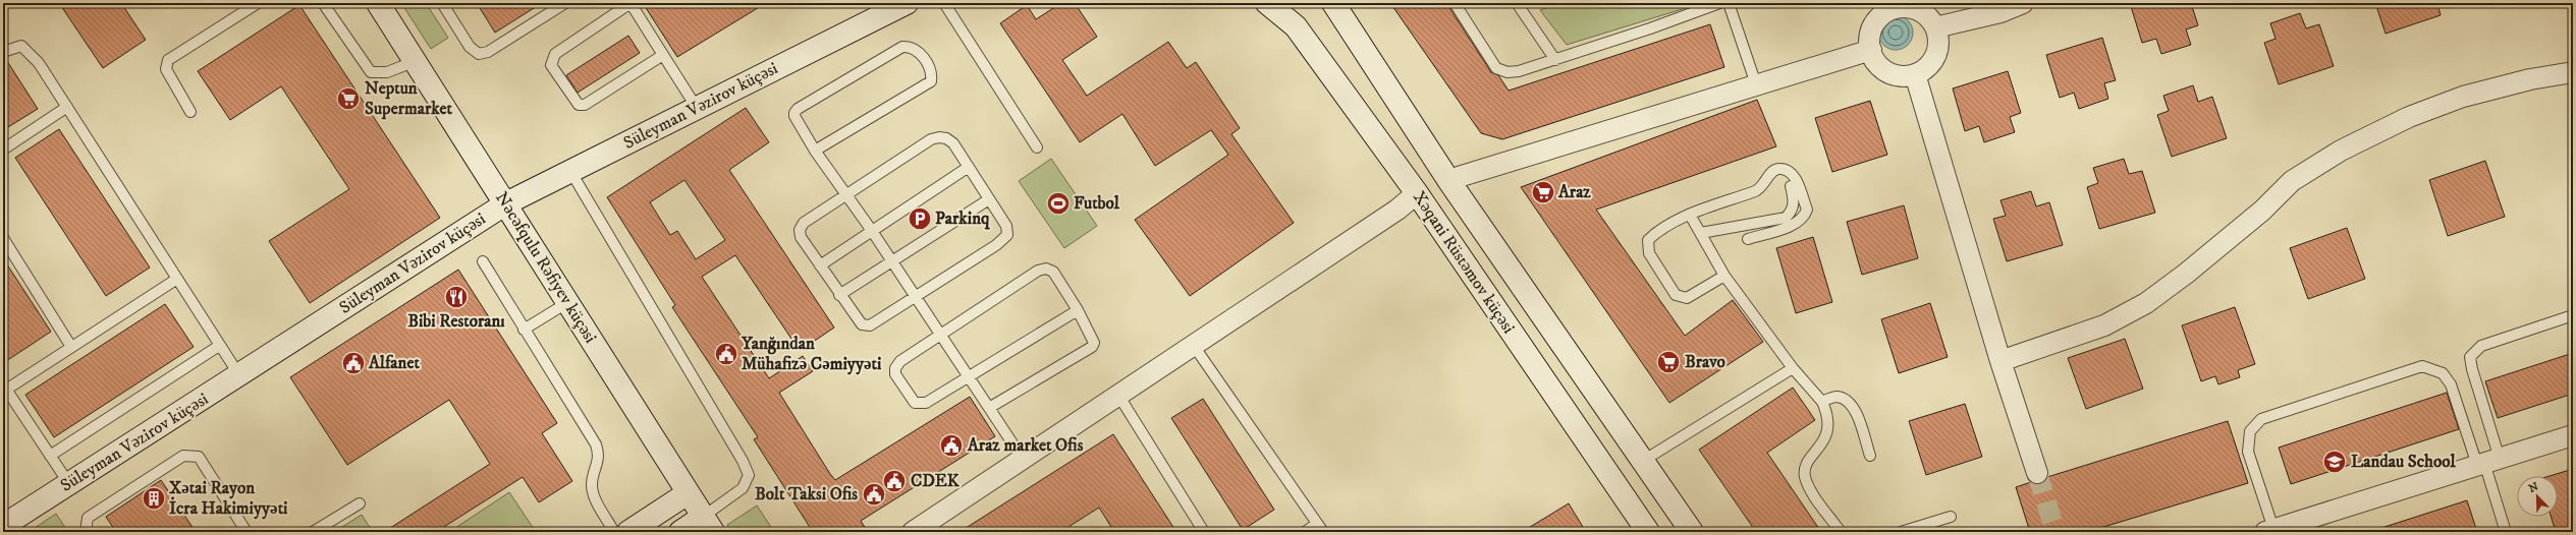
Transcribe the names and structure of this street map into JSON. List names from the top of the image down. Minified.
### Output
{"streets":{"main road":["Süleyman Vəzirov küçəsi","Xəqani Rüstəmov küçəsi","Nəcəfqulu Rəfiyev küçəsi"]},"crossings":[["Süleyman Vəzirov küçəsi","Nəcəfqulu Rəfiyev küçəsi"]],"places":{"supermarket":["Neptun Supermarket","Araz","Bravo"],"sports":["Futbol"],"parking":["Parkinq"],"restaurant":["‌Bibi Restoranı"],"public building":["Yanğından Mühafizə Cəmiyyəti","Alfanet","Araz market Ofis","CDEK","Bolt Taksi Ofis"],"school or university":["Landau School"],"building":["Xətai Rayon İcra Hakimiyyəti"]},"north":"top left"}
